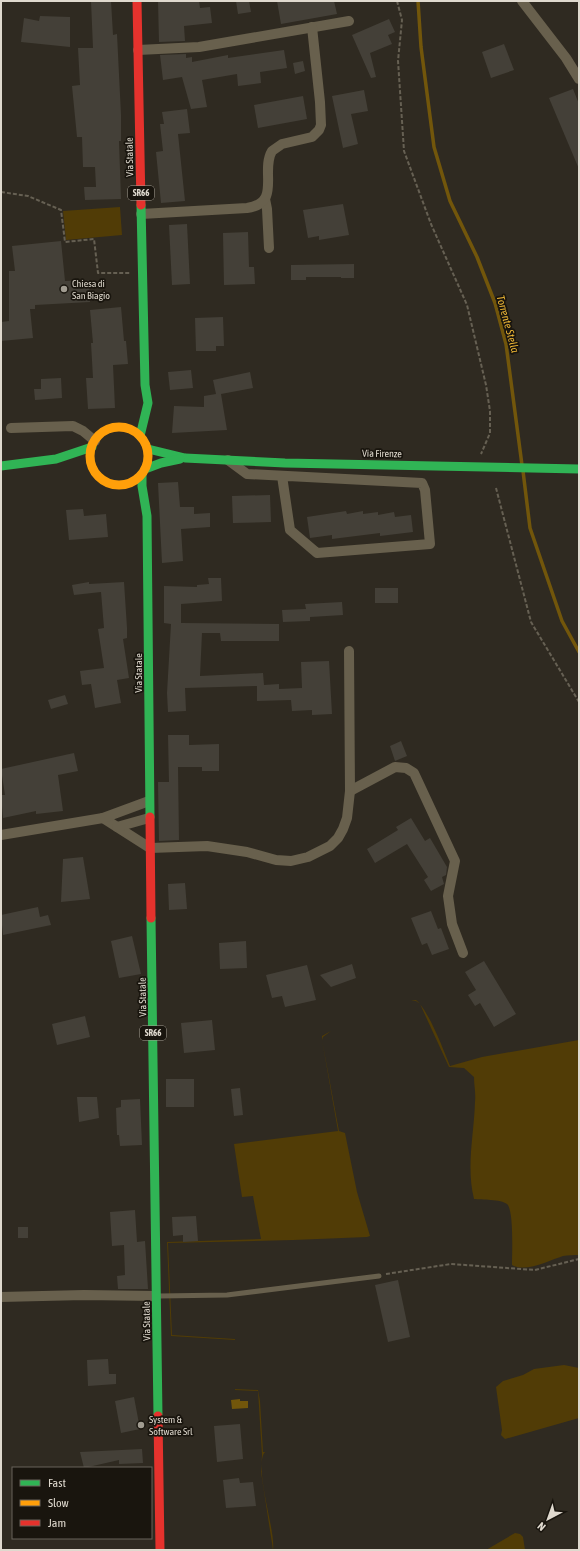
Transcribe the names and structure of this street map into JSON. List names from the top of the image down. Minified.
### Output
{"streets":{"main road":["Via Statale","SR66","Via Firenze"]},"crossings":[["Via Statale","SR66"]],"water":["Torrente Stella"],"places":["Chiesa di San Biagio","System & Software Srl"],"legend":["Fast","Slow","Jam"],"north":"bottom left"}
